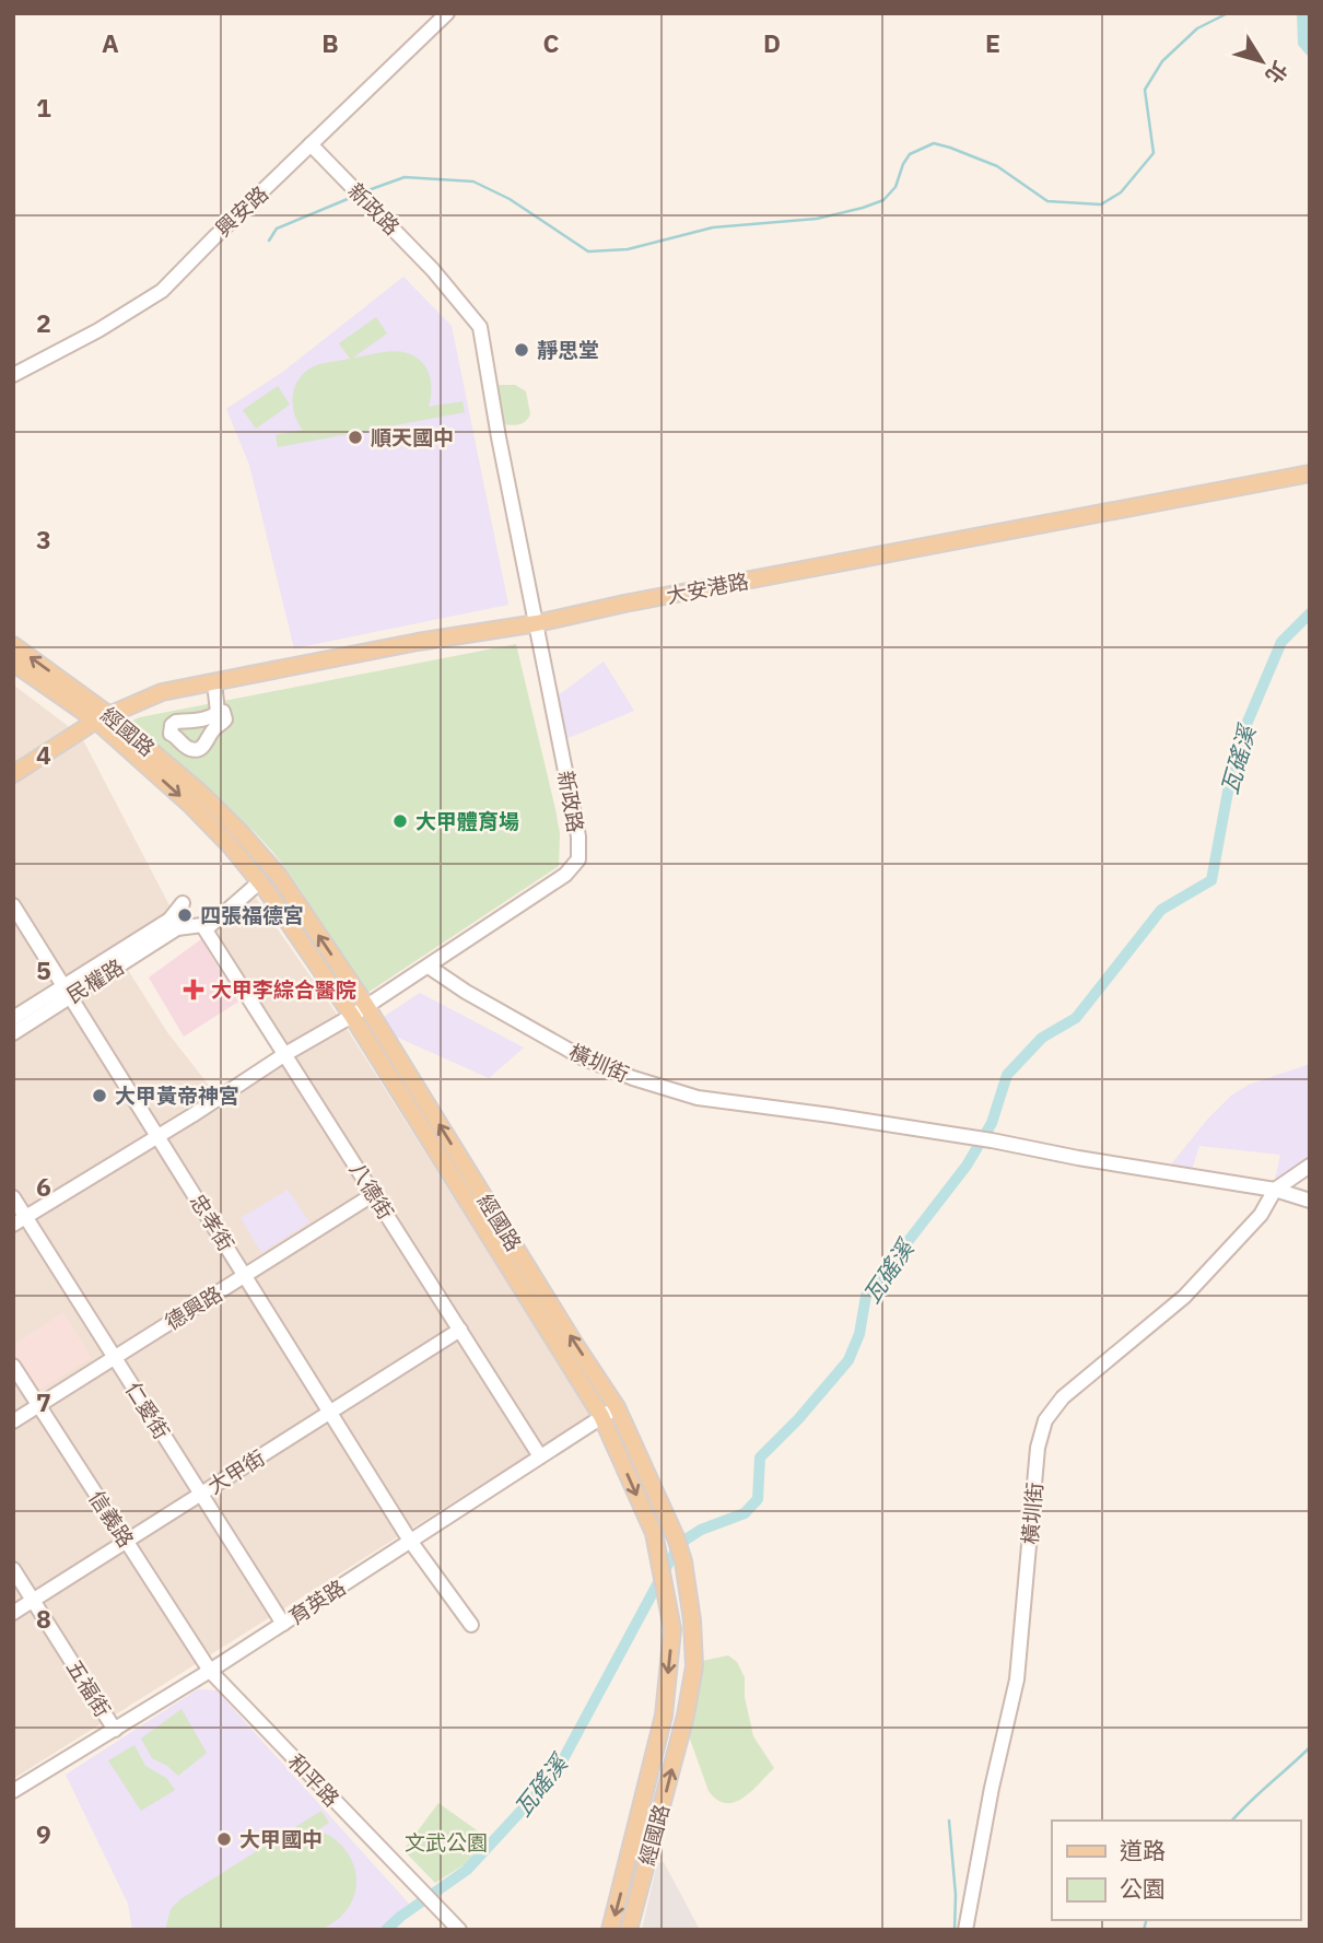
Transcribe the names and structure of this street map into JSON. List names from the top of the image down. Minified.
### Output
{"streets":{"main road":["大安港路","經國路"],"street":["新政路","興安路","民權路","橫圳街","八德街","忠孝街","德興路","仁愛街","大甲街","信義路","育英路","五福街","和平路"]},"crossings":[["新政路","興安路"],["新政路","大安港路"],["新政路","經國路"],["新政路","橫圳街"],["新政路","八德街"],["新政路","忠孝街"],["新政路","仁愛街"],["大安港路","經國路"],["經國路","育英路"],["民權路","忠孝街"],["八德街","德興路"],["八德街","大甲街"],["八德街","育英路"],["忠孝街","德興路"],["忠孝街","大甲街"],["忠孝街","育英路"],["德興路","仁愛街"],["德興路","信義路"],["仁愛街","大甲街"],["仁愛街","育英路"],["大甲街","信義路"],["大甲街","五福街"],["信義路","育英路"],["信義路","和平路"],["育英路","五福街"],["育英路","和平路"]],"water":["瓦磘溪"],"parks":["文武公園"],"places":{"other":["靜思堂","順天國中","大甲體育場","四張福德宮","大甲黃帝神宮","大甲國中"],"health":["大甲李綜合醫院"]},"legend":["道路","公園"],"north":"bottom right","grid":{"columns":["A","B","C","D","E"],"rows":["1","2","3","4","5","6","7","8","9"]}}
